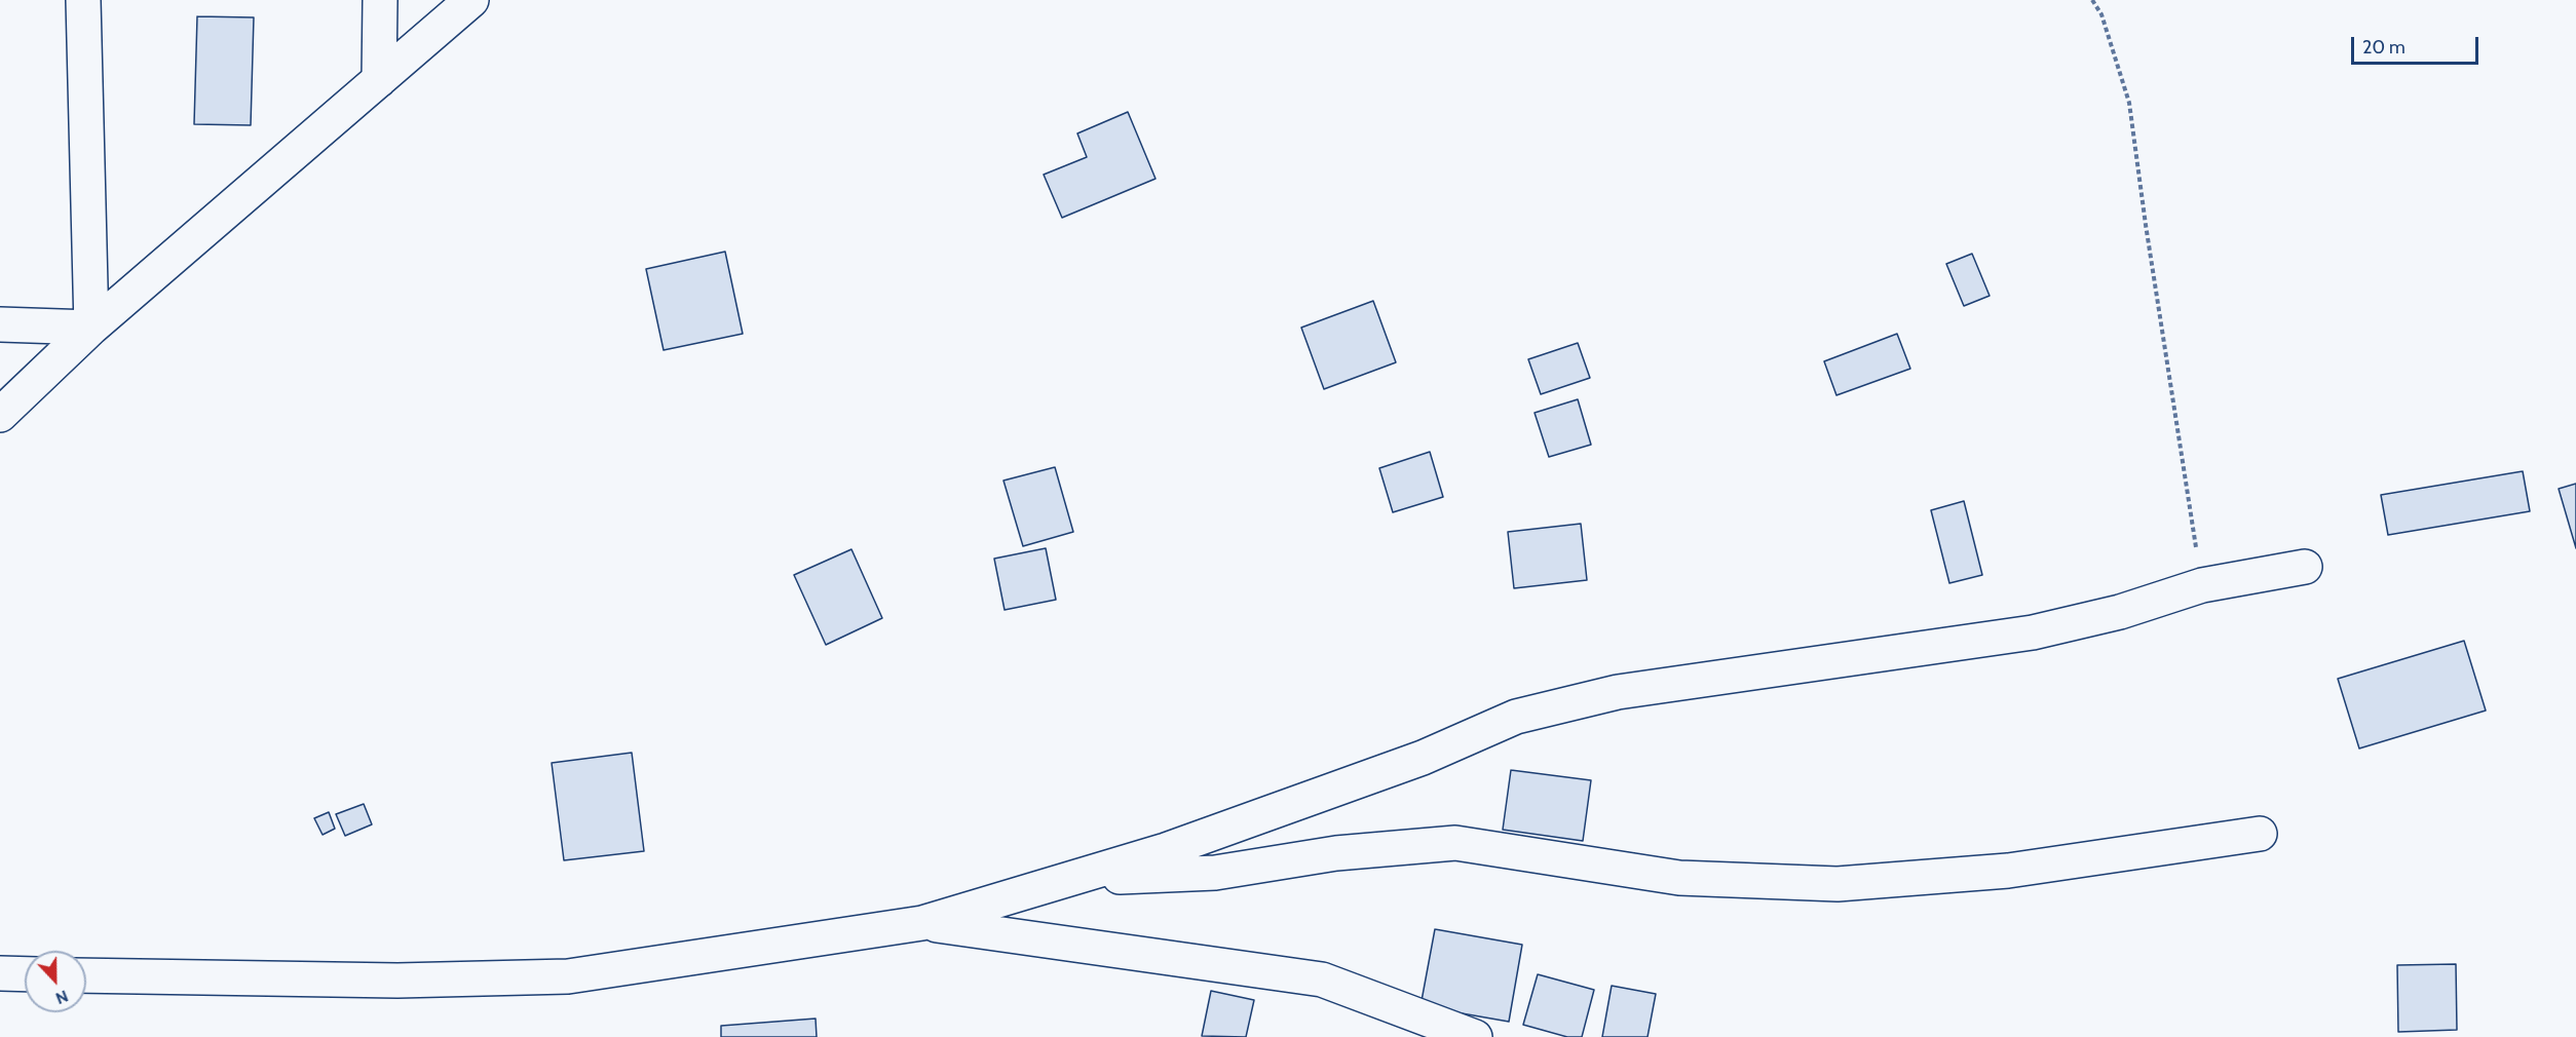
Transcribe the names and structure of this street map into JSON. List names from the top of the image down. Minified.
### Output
{"scale_bar":"20 m","north":"bottom"}
